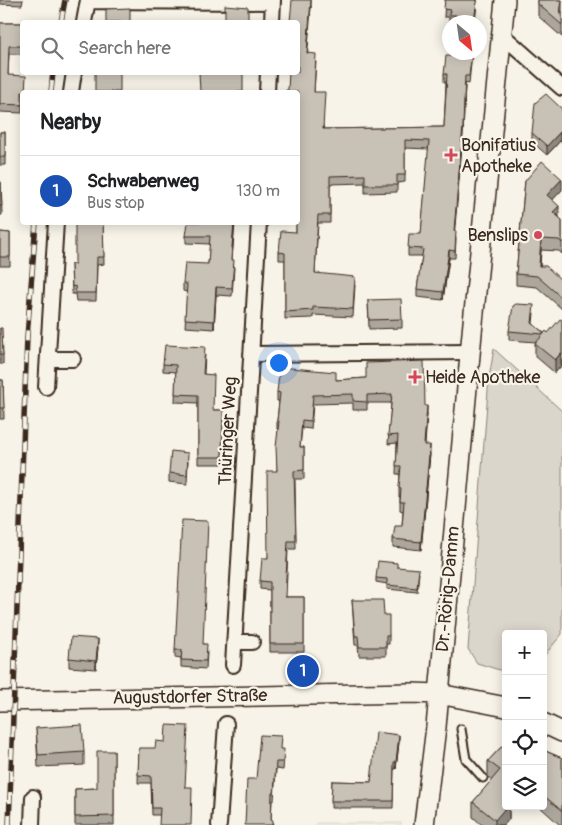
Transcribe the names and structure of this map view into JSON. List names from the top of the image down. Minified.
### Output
{"streets":{"street":["Thüringer Weg","Dr.-Rörig-Damm","Augustdorfer Straße"]},"crossings":[["Dr.-Rörig-Damm","Augustdorfer Straße"]],"places":{"health":["Bonifatius Apotheke","Heide Apotheke"],"other":["Benslips"]},"north":"bottom right","page":{"search":"Search here","heading":"Nearby","list":[{"mark":"1","name":"Schwabenweg","note":"Bus stop","value":"130 m"}],"map_buttons":["+","−"],"pins":"1"}}
